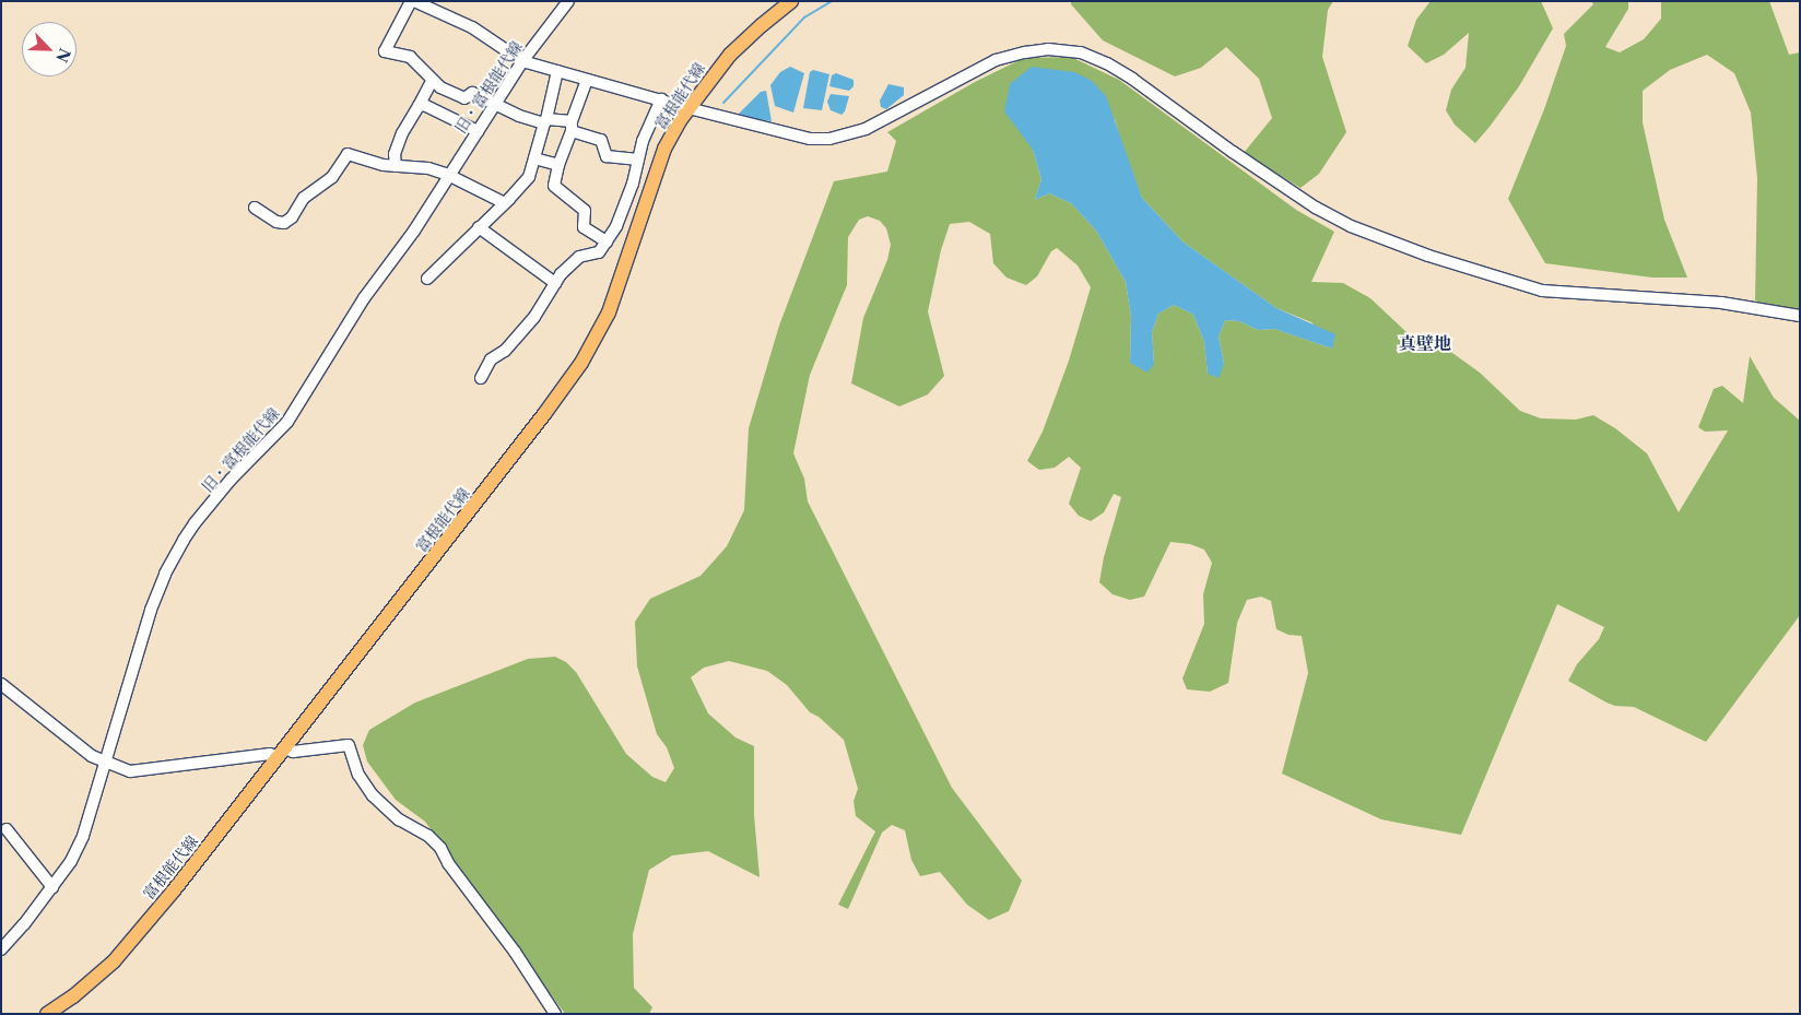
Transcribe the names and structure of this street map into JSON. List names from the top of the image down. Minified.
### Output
{"streets":{"main road":["富根能代線"],"street":["旧・富根能代線"]},"districts":["真壁地"],"north":"bottom right"}
